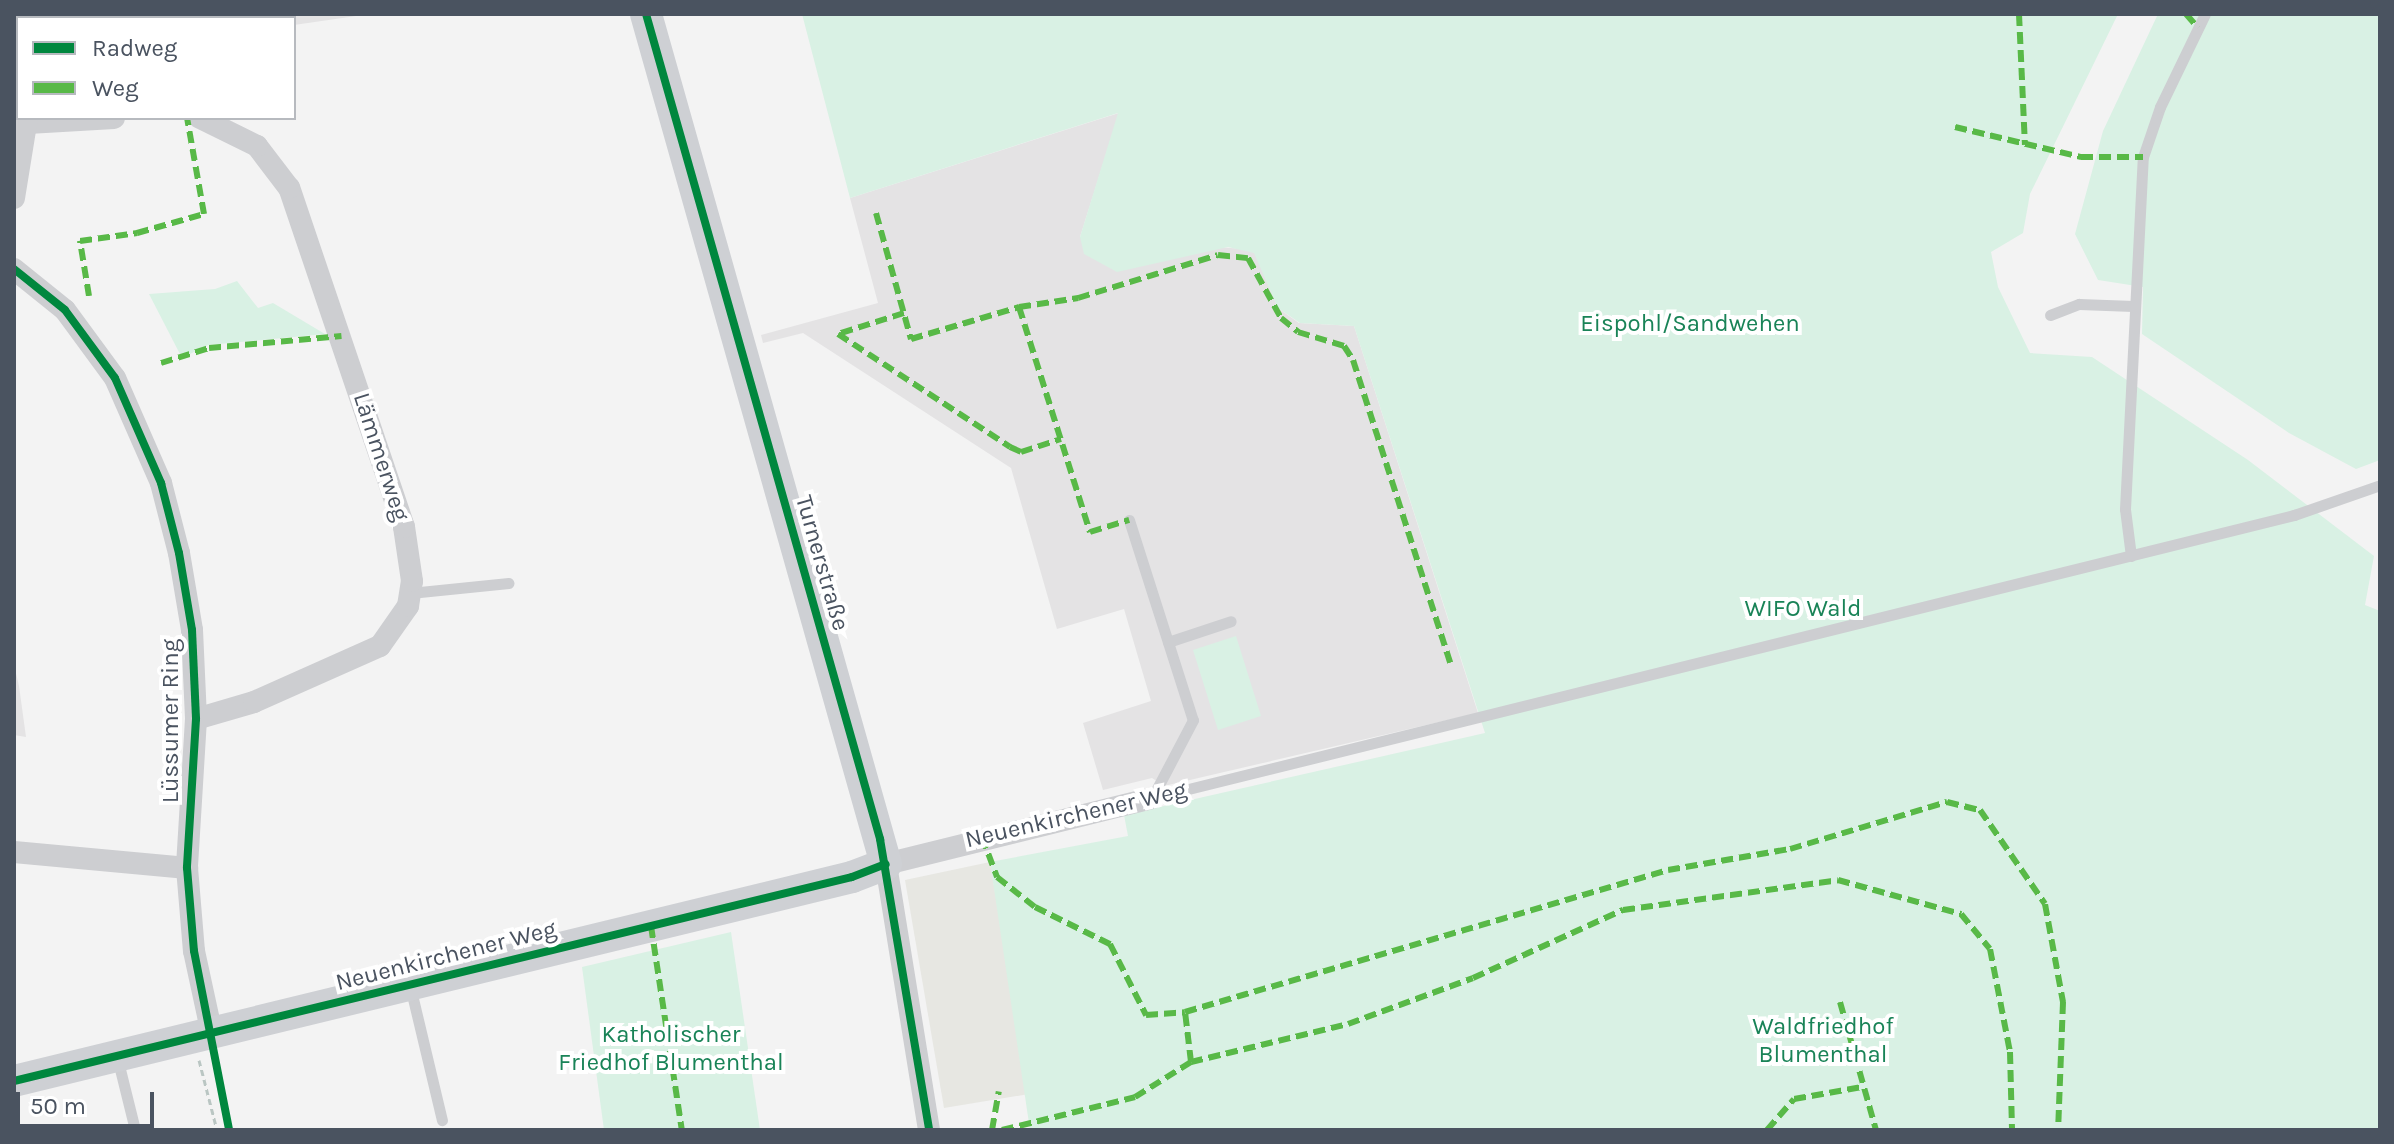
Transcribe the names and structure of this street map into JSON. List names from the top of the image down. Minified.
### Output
{"streets":{"street":["Lämmerweg","Turnerstraße","Lüssumer Ring","Neuenkirchener Weg"]},"crossings":[["Lämmerweg","Lüssumer Ring"],["Turnerstraße","Neuenkirchener Weg"],["Lüssumer Ring","Neuenkirchener Weg"]],"parks":["Eispohl/Sandwehen","WIFO Wald","Waldfriedhof Blumenthal","Katholischer Friedhof Blumenthal"],"legend":["Radweg","Weg"],"scale_bar":"50 m"}
